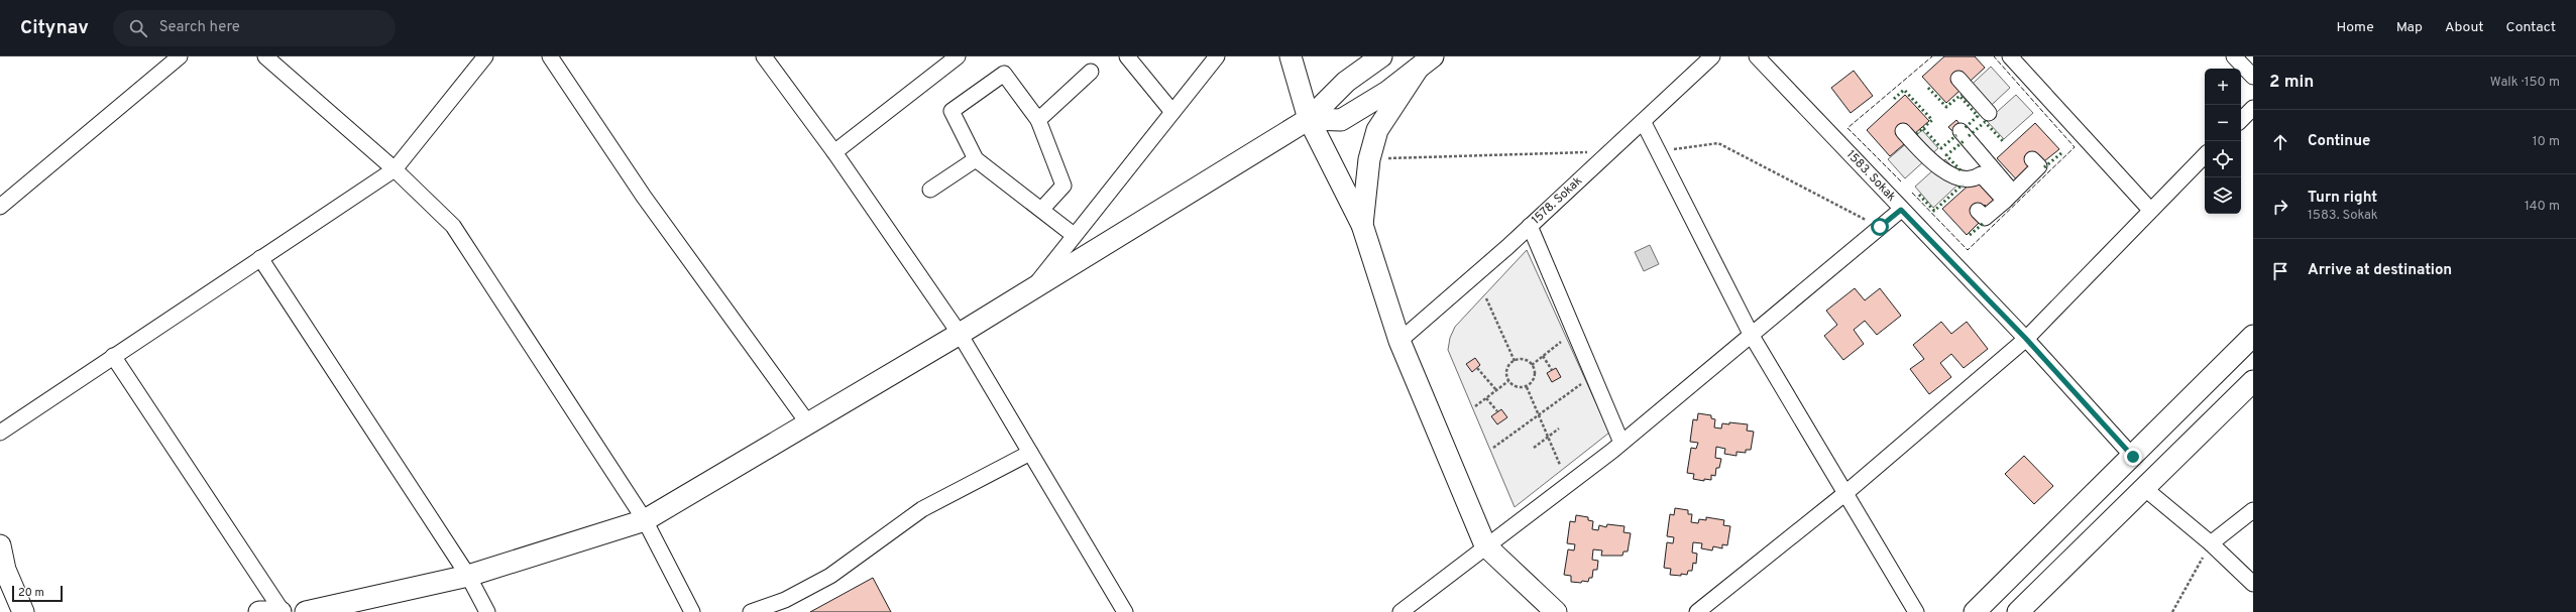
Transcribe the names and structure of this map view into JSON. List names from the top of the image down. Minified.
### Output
{"streets":{"street":["1583. Sokak","1578. Sokak"]},"scale_bar":"20 m","page":{"header":"Citynav","search":"Search here","nav":["Home","Map","About","Contact"],"heading":["2 min","Walk · 150 m"],"map_buttons":["+","−"],"list":[["Continue","10 m"],["Turn right","1583. Sokak","140 m"],"Arrive at destination"],"scale":"20 m"}}
